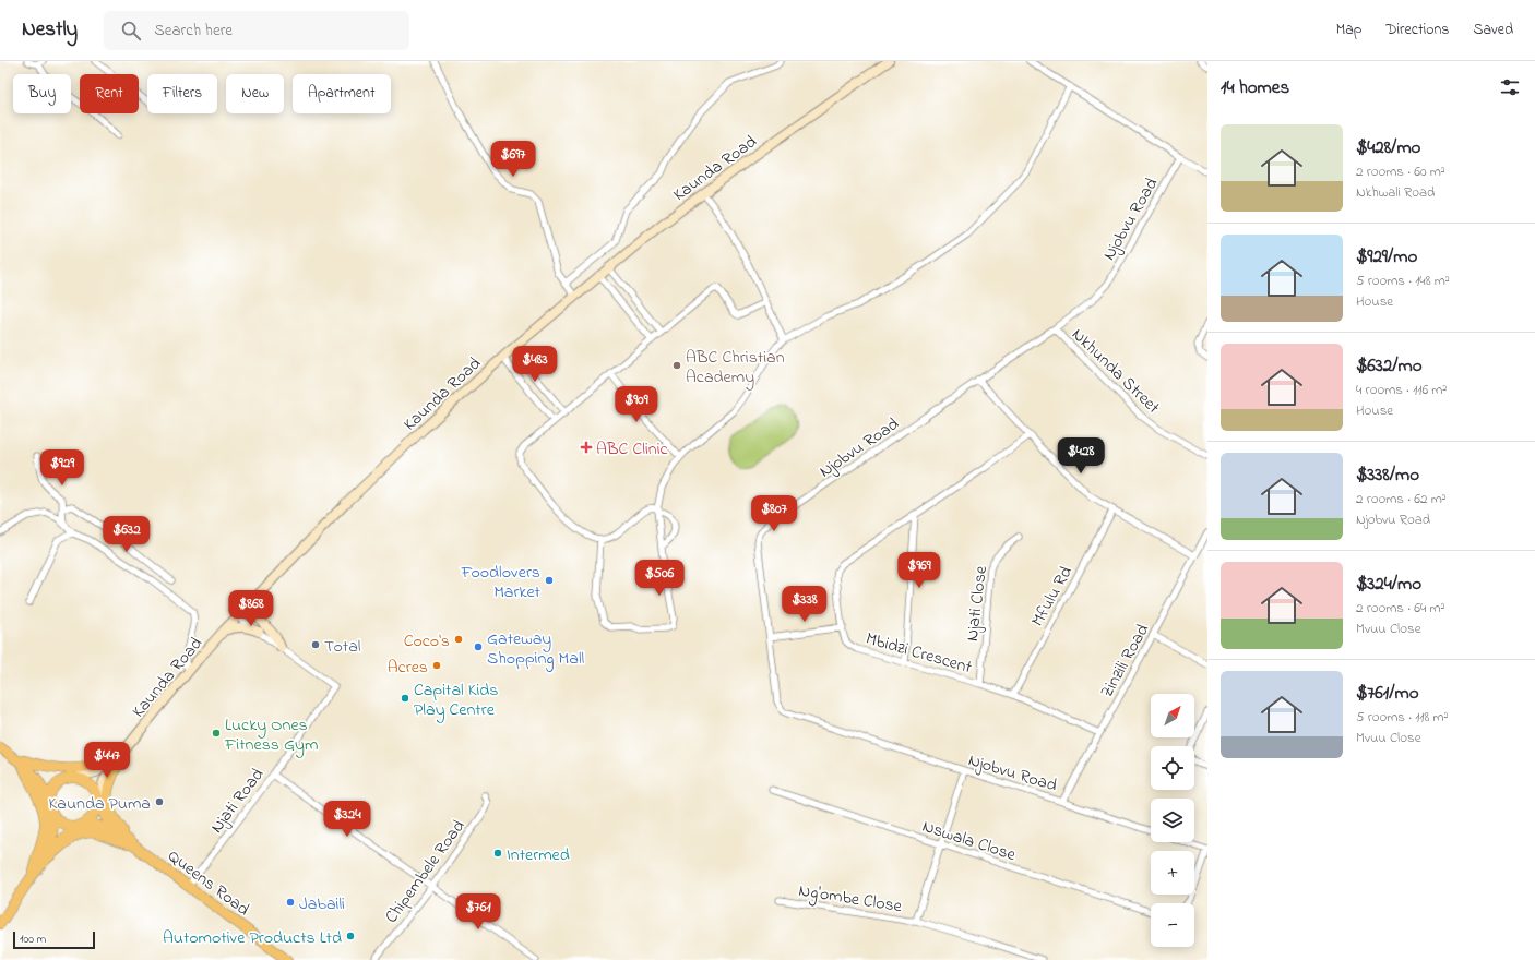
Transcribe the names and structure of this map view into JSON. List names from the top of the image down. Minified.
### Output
{"streets":{"main road":["Kaunda Road","Queens Road"],"street":["Njobvu Road","Nkhunda Street","Mfulu Rd","Njati Close","Mbidzi Crescent","Zinzili Road","Njati Road","Nswala Close","Chipembele Road","Ng'ombe Close"]},"crossings":[["Njobvu Road","Nkhunda Street"],["Njobvu Road","Zinzili Road"],["Mfulu Rd","Mbidzi Crescent"],["Njati Close","Mbidzi Crescent"],["Mbidzi Crescent","Zinzili Road"],["Njati Road","Queens Road"]],"places":{"other":["ABC Christian Academy","Foodlovers Market","Coco's","Total","Gateway Shopping Mall","Acres","Capital Kids Play Centre","Lucky Ones Fitness Gym","Kaunda Puma","Intermed","Jabaili","Automotive Products Ltd"],"health":["ABC Clinic"]},"scale_bar":"100 m","north":"top right","page":{"header":"Nestly","search":"Search here","nav":["Map","Directions","Saved"],"heading":"14 homes","chip":["Buy","Rent","Filters","New","Apartment"],"list":[{"name":"$428/mo","note":"2 rooms · 60 m² · Nkhwali Road"},{"name":"$929/mo","note":"5 rooms · 148 m² · House"},{"name":"$632/mo","note":"4 rooms · 116 m² · House"},{"name":"$338/mo","note":"2 rooms · 62 m² · Njobvu Road"},{"name":"$324/mo","note":"2 rooms · 64 m² · Mvuu Close"},{"name":"$761/mo","note":"5 rooms · 118 m² · Mvuu Close"}],"price":["$697","$483","$909","$428","$929","$807","$632","$969","$506","$338","$868","$447","$324","$761"],"map_buttons":["+","−"],"scale":"100 m"}}
